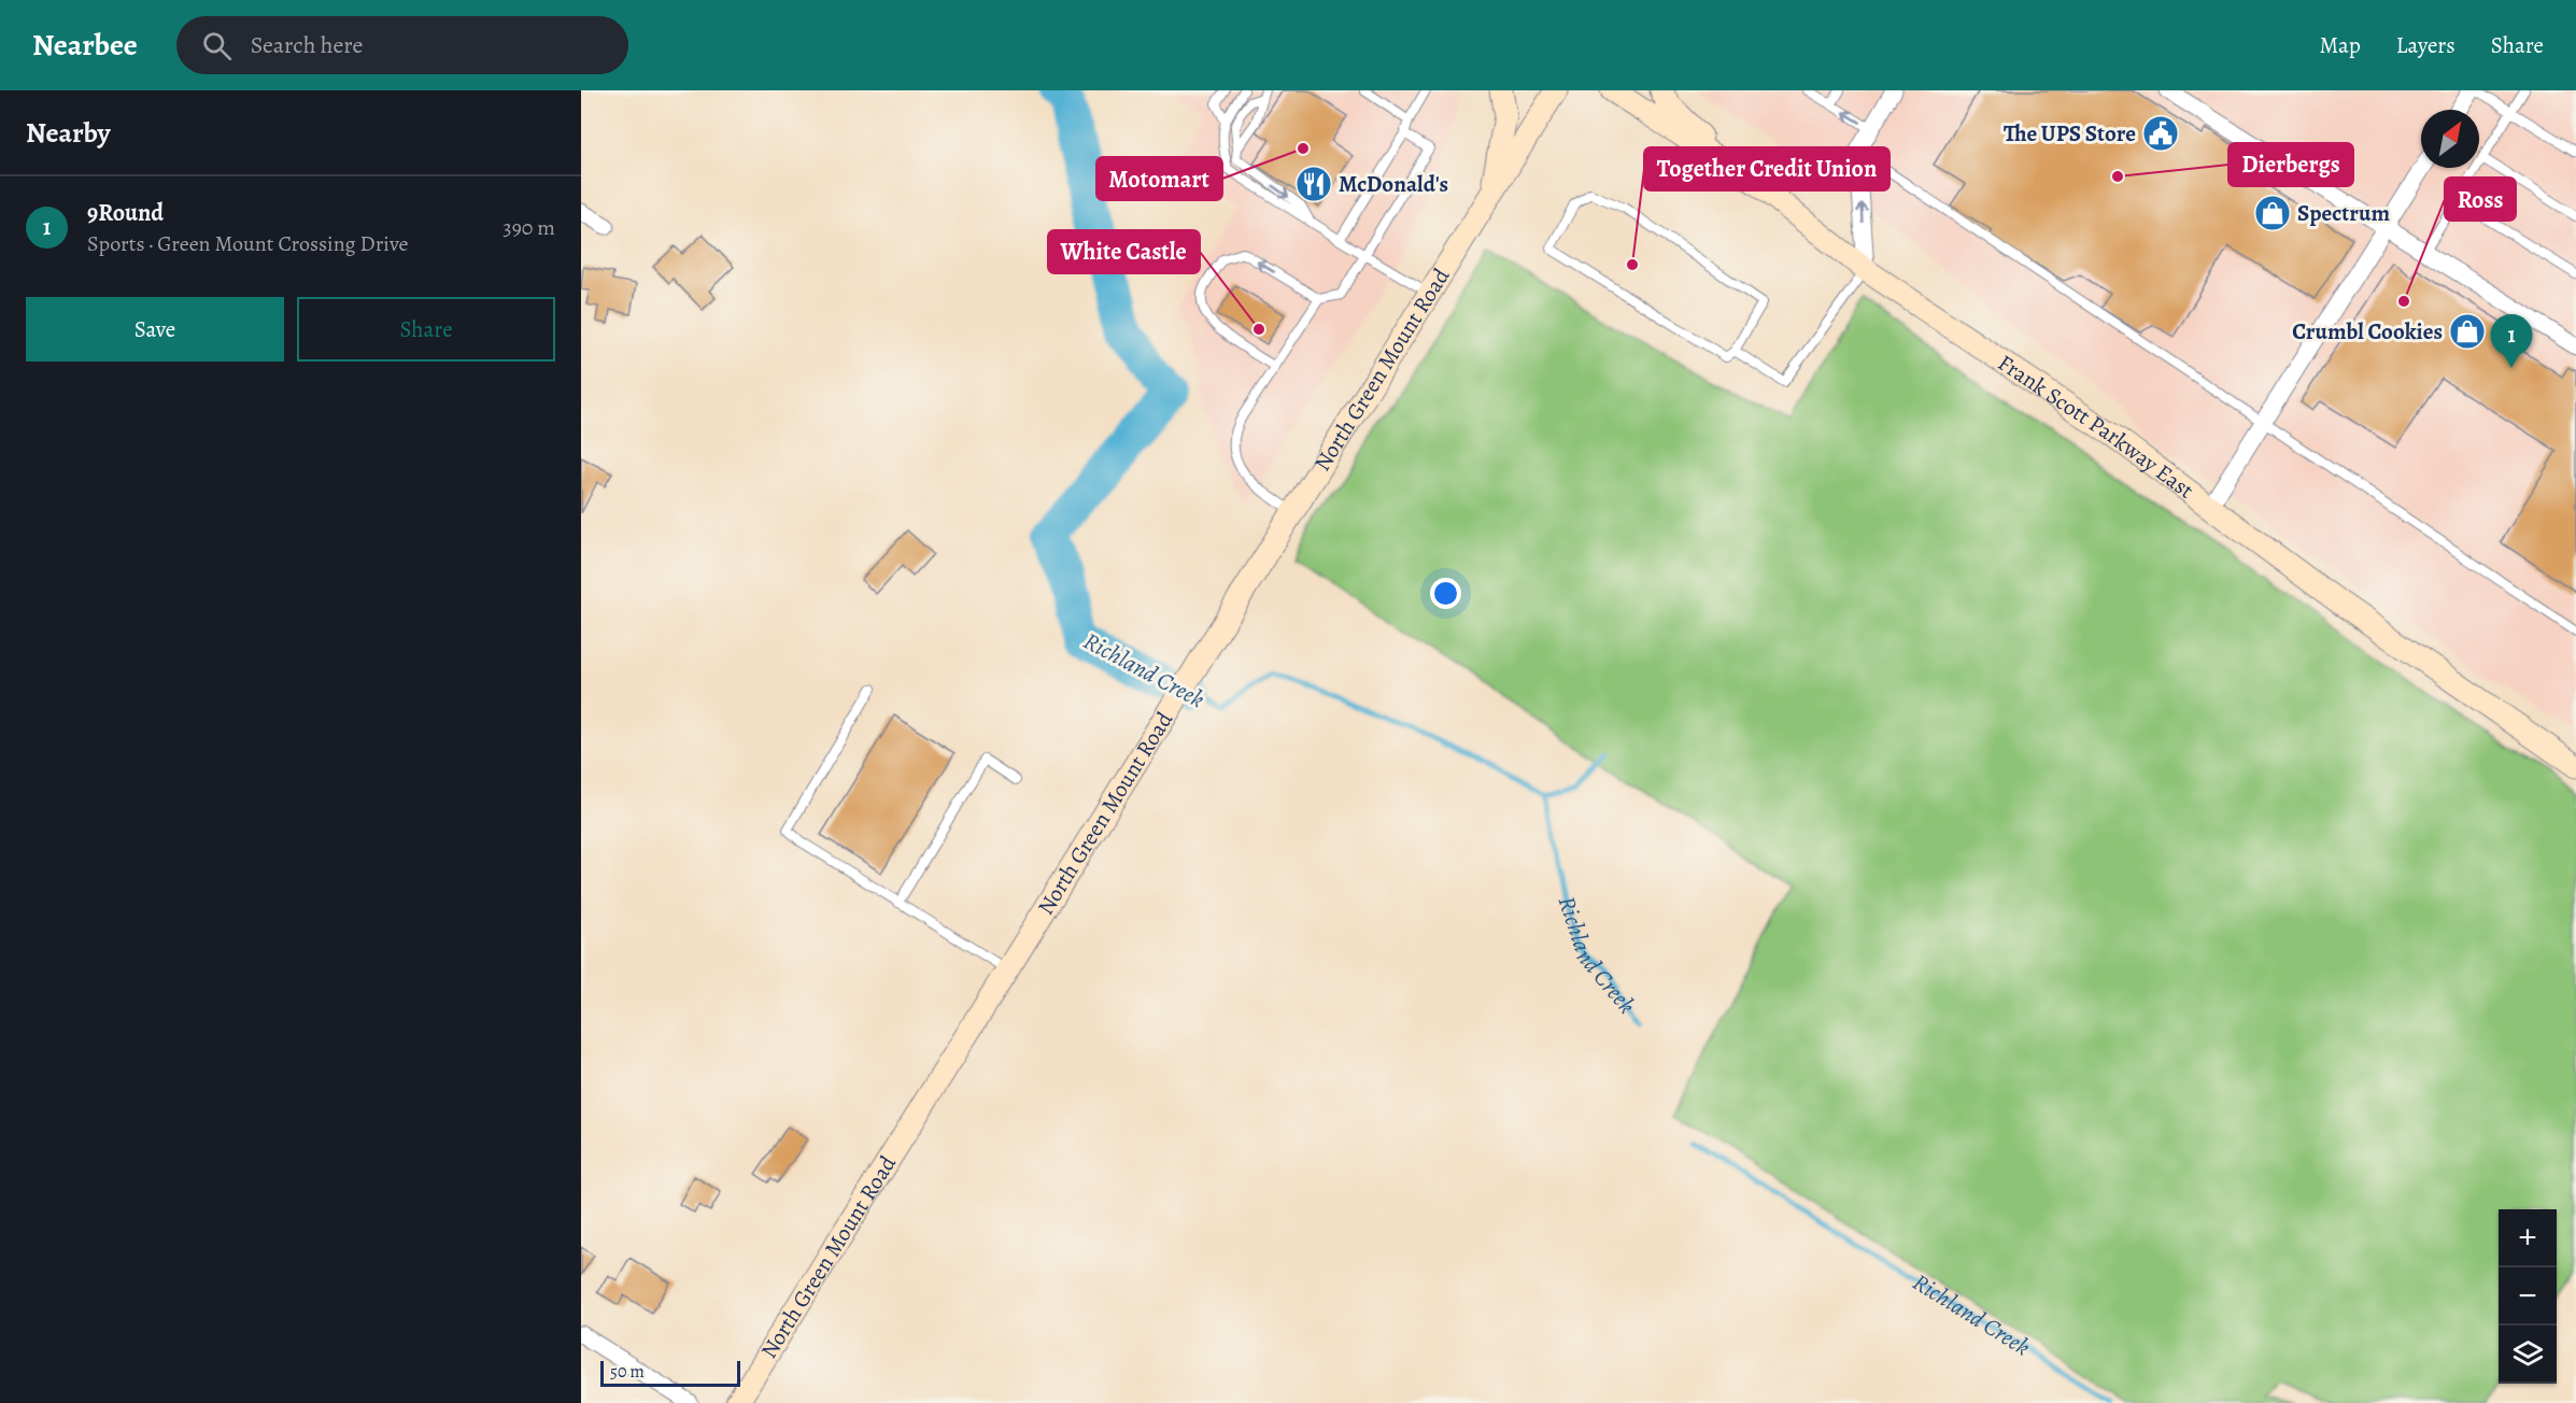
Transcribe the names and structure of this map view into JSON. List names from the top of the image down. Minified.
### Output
{"streets":{"street":["North Green Mount Road","Frank Scott Parkway East"]},"water":["Richland Creek"],"places":{"public building":["The UPS Store"],"other":["Motomart","Dierbergs","Together Credit Union","Ross","White Castle"],"restaurant":["McDonald's"],"shop":["Spectrum","Crumbl Cookies"]},"scale_bar":"50 m","north":"top right","page":{"header":"Nearbee","search":"Search here","nav":["Map","Layers","Share"],"heading":"Nearby","list":[{"mark":"1","name":"9Round","note":"Sports · Green Mount Crossing Drive","value":"390 m"}],"buttons":["Save","Share"],"pins":"1","map_buttons":["+","−"],"scale":"50 m"}}
